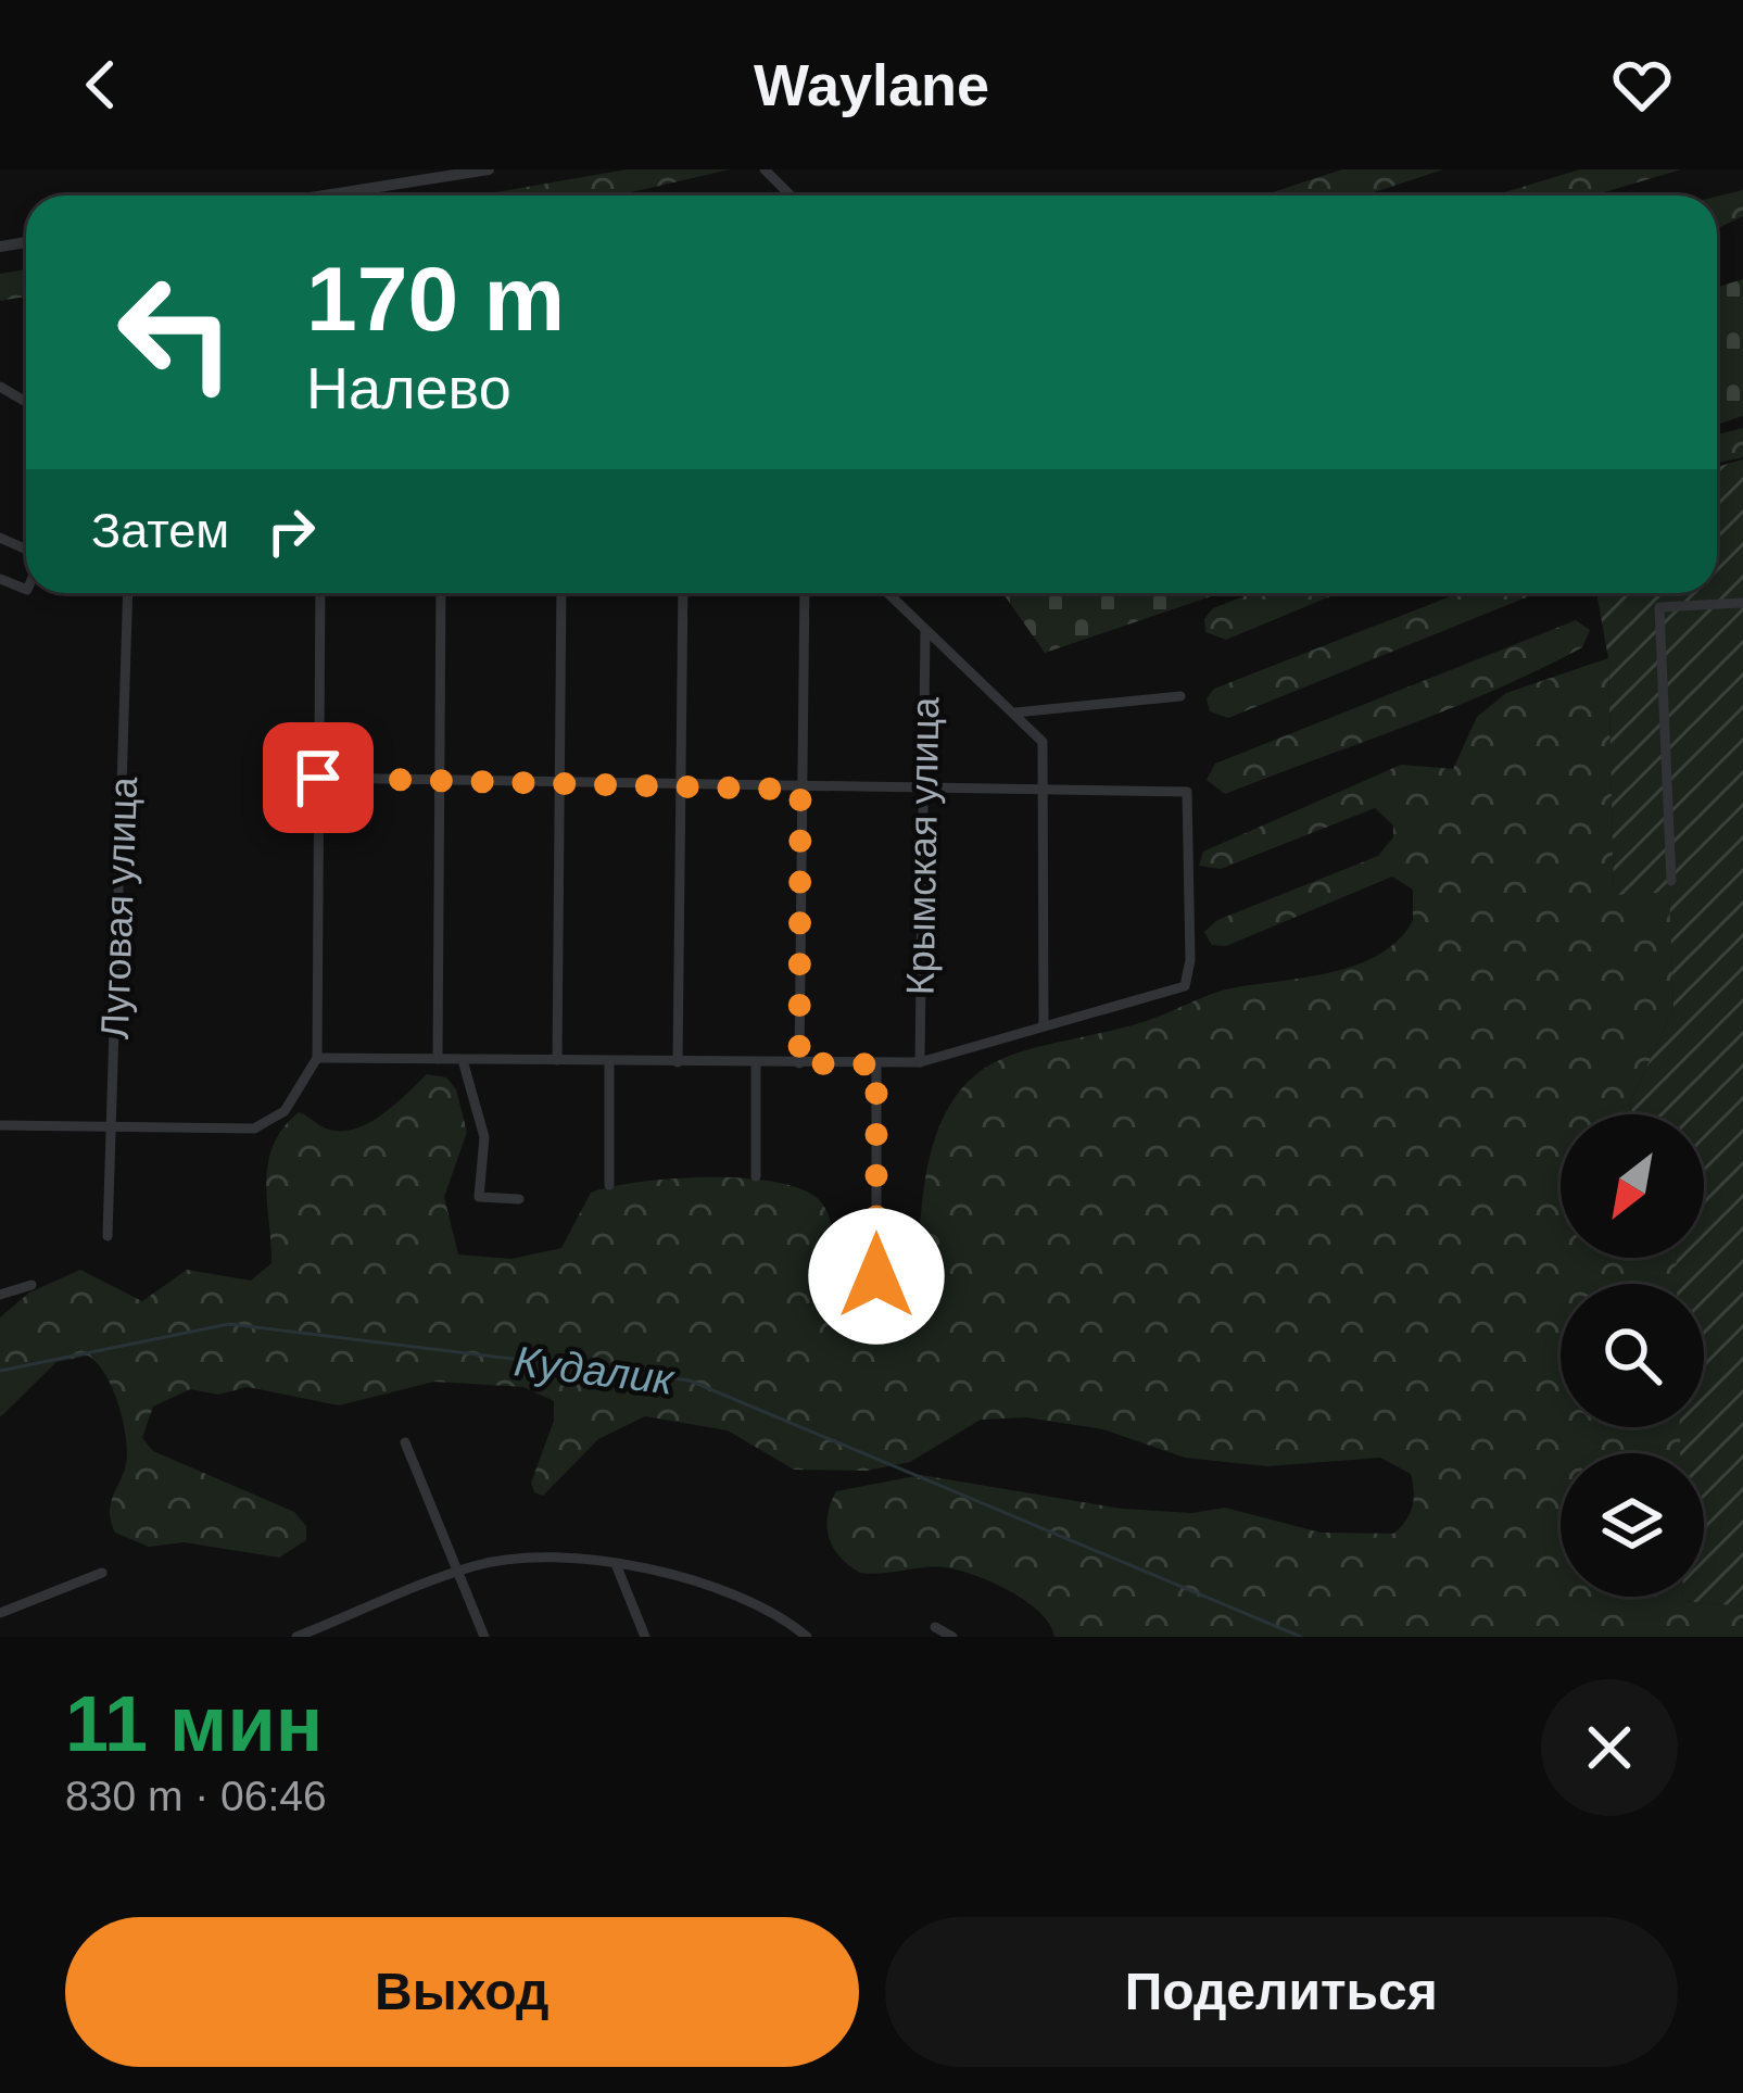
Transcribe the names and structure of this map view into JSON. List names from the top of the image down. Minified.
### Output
{"streets":{"street":["Крымская улица","Луговая улица"]},"water":["Кудалик"],"north":"bottom left","page":{"header":"Waylane","turn":["170 m","Налево"],"then":"Затем","heading":["11 мин","830 m · 06:46"],"buttons":["Выход","Поделиться"]}}
